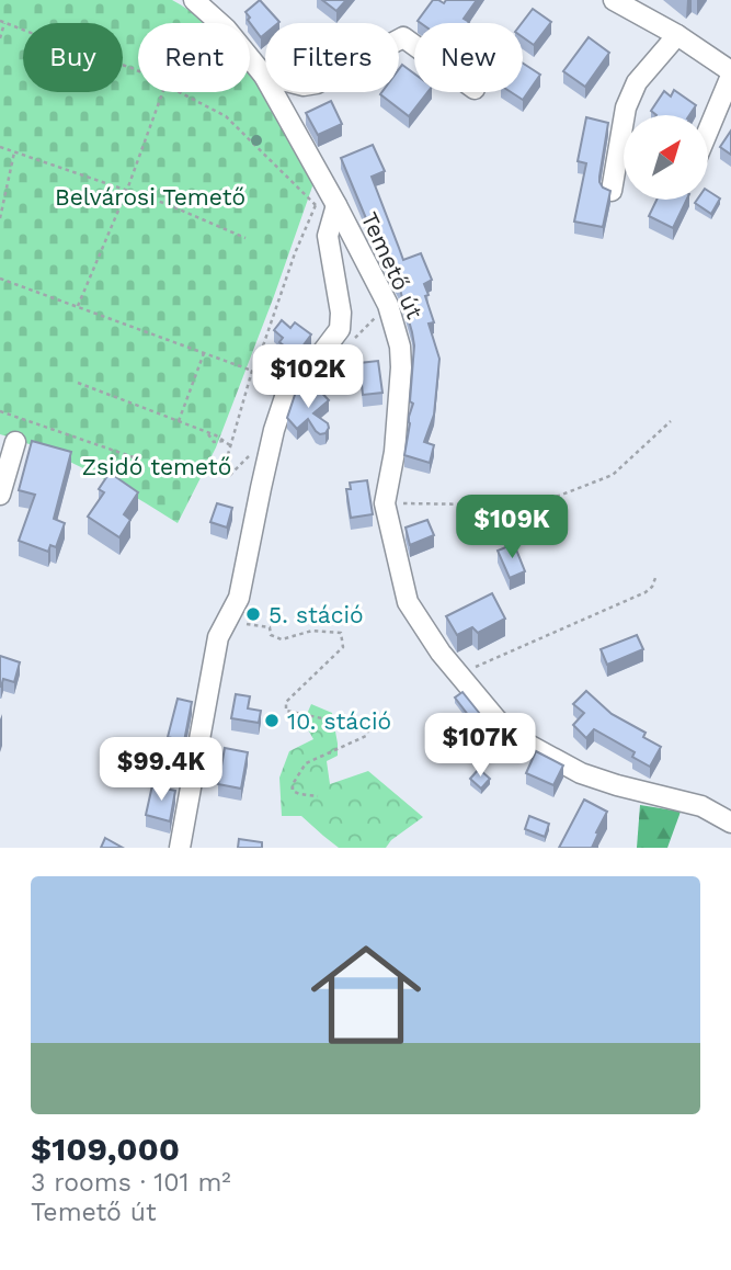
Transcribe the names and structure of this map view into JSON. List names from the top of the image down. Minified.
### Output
{"streets":{"street":["Temető út"]},"parks":["Belvárosi Temető","Zsidó temető"],"places":["5. stáció","10. stáció"],"north":"top right","page":{"chip":["Buy","Rent","Filters","New"],"price":["$102K","$109K","$107K","$99.4K"],"list":[{"name":"$109,000","note":"3 rooms · 101 m² · Temető út"}]}}
